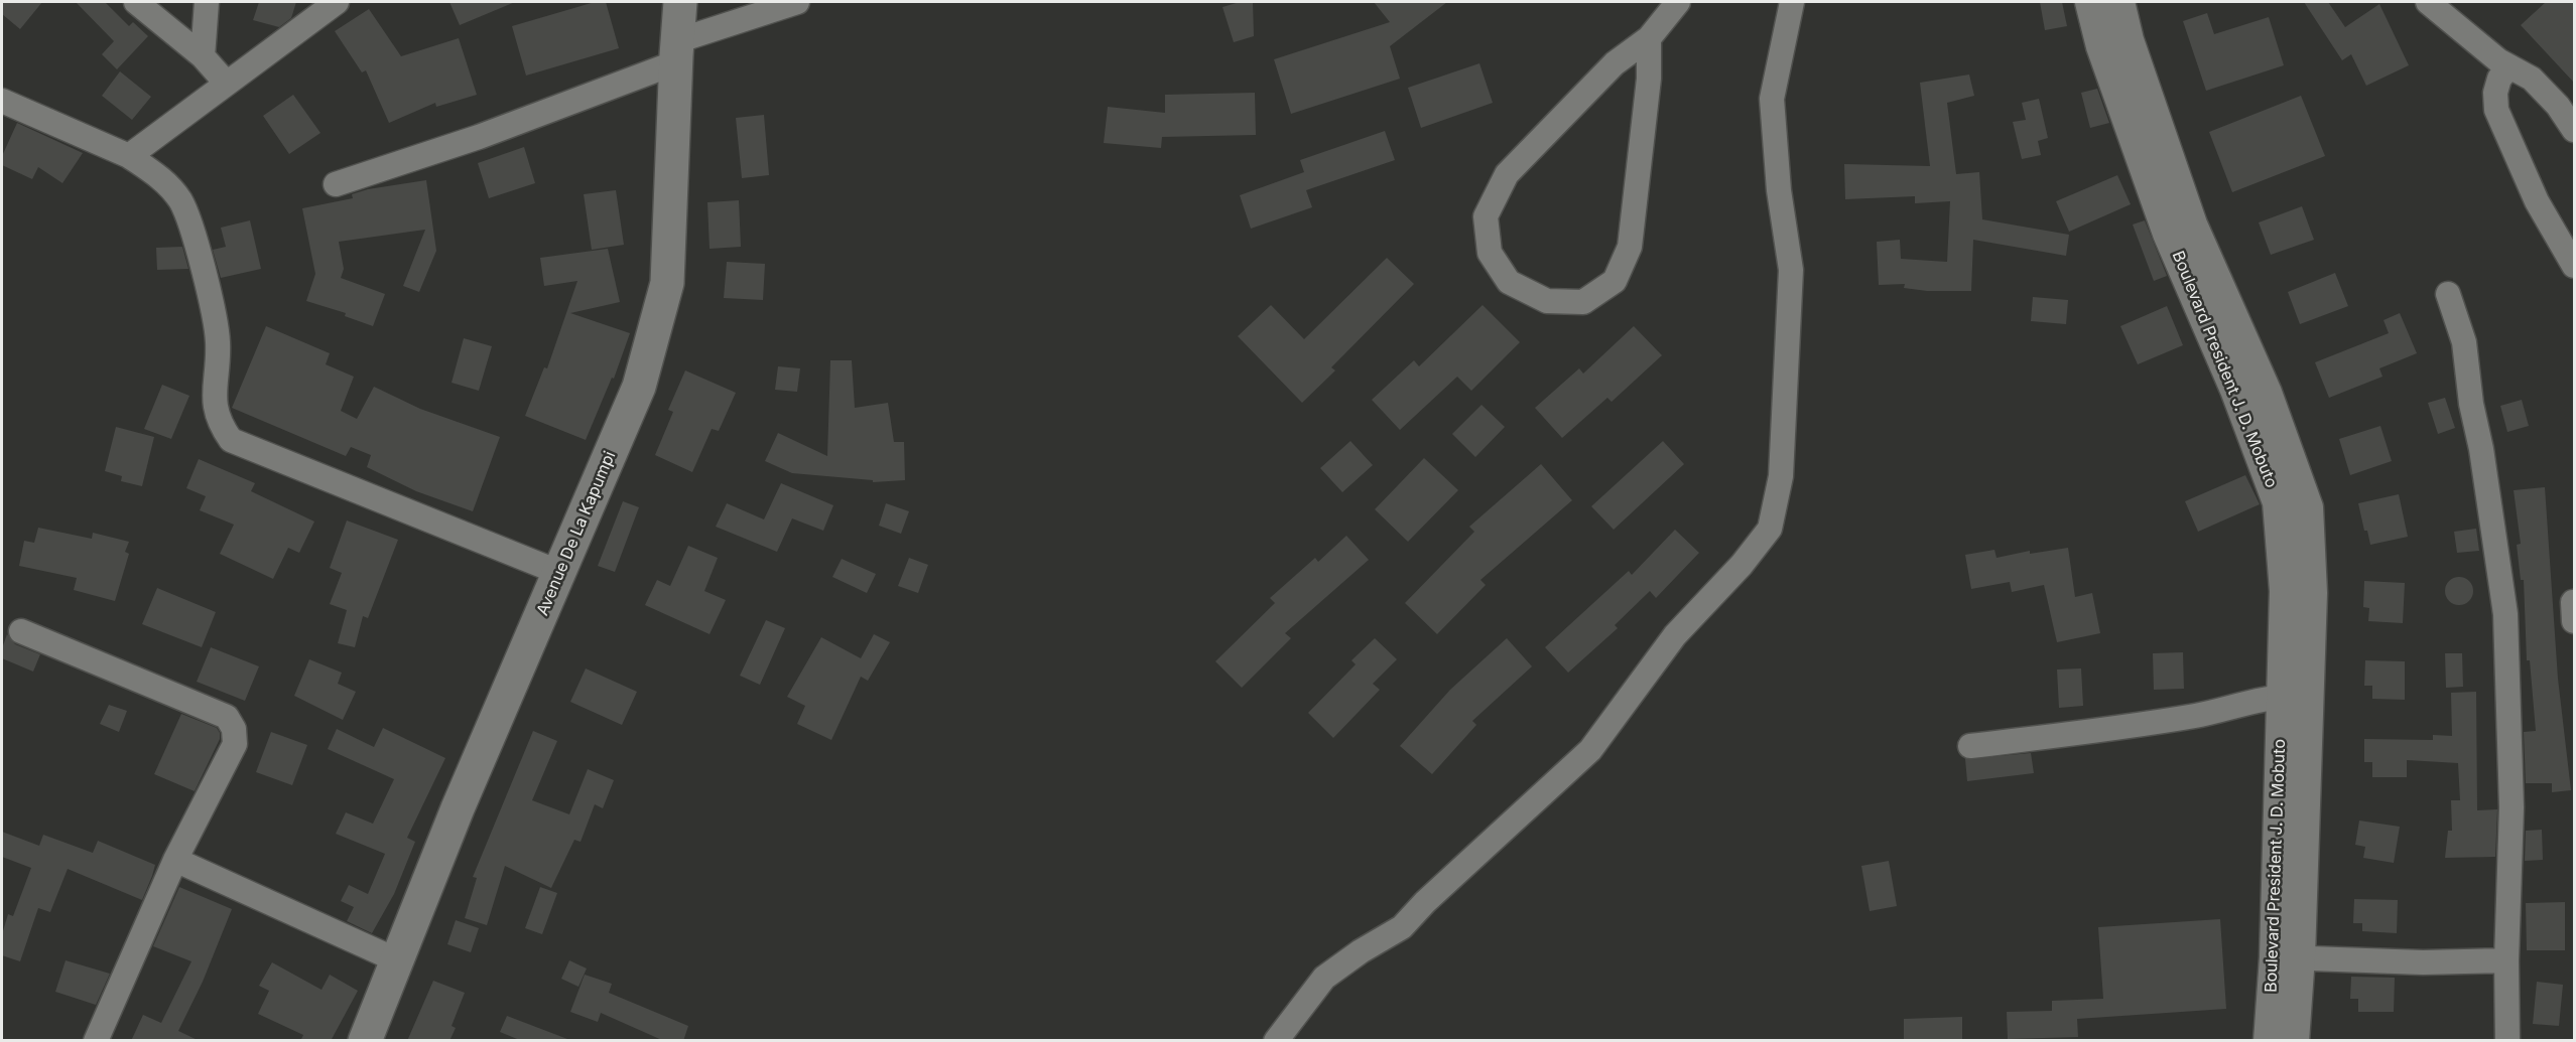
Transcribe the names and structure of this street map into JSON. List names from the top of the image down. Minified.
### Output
{"streets":{"main road":["Avenue De La Kapumpi"],"street":["Boulevard President J. D. Mobuto"]}}
